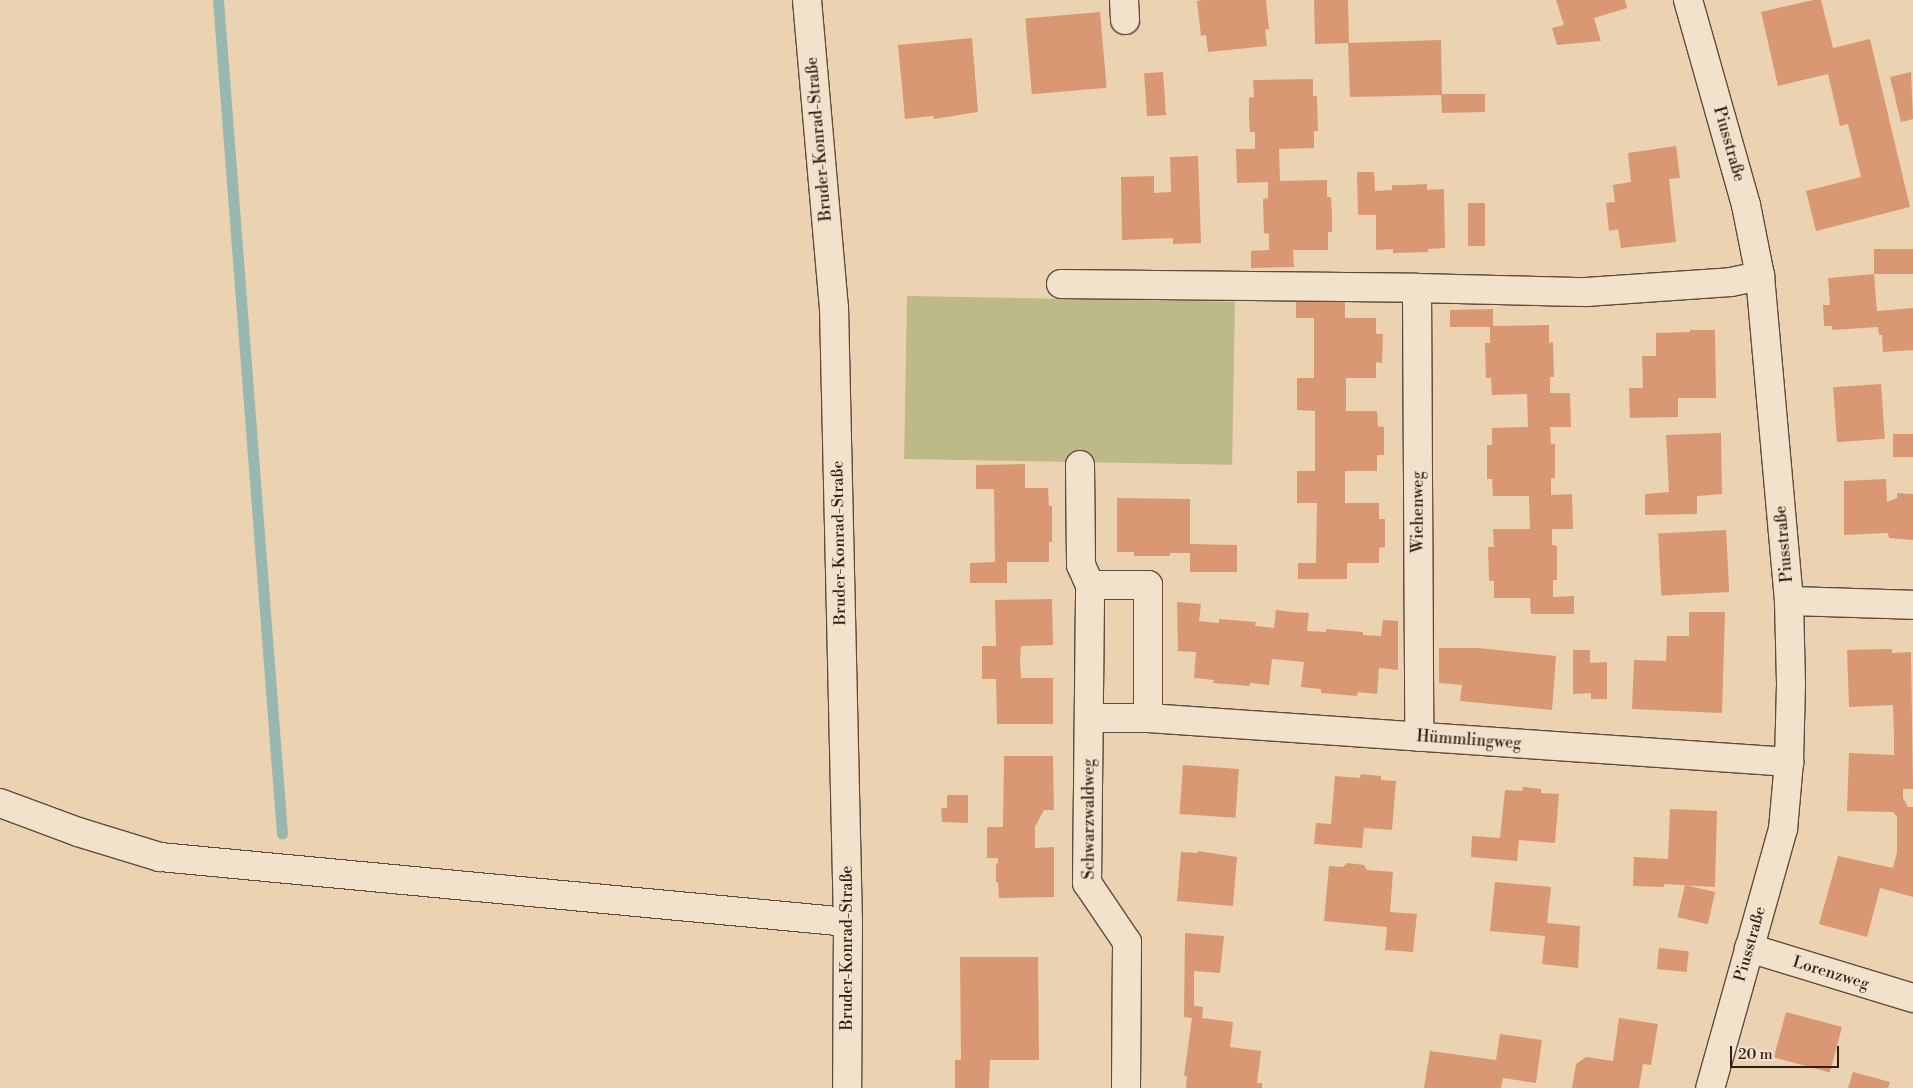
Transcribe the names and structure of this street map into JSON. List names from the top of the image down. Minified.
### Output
{"streets":{"street":["Bruder-Konrad-Straße","Piusstraße","Wiehenweg","Hümmlingweg","Schwarzwaldweg","Lorenzweg"]},"crossings":[["Piusstraße","Hümmlingweg"],["Piusstraße","Lorenzweg"],["Wiehenweg","Hümmlingweg"]],"scale_bar":"20 m"}
